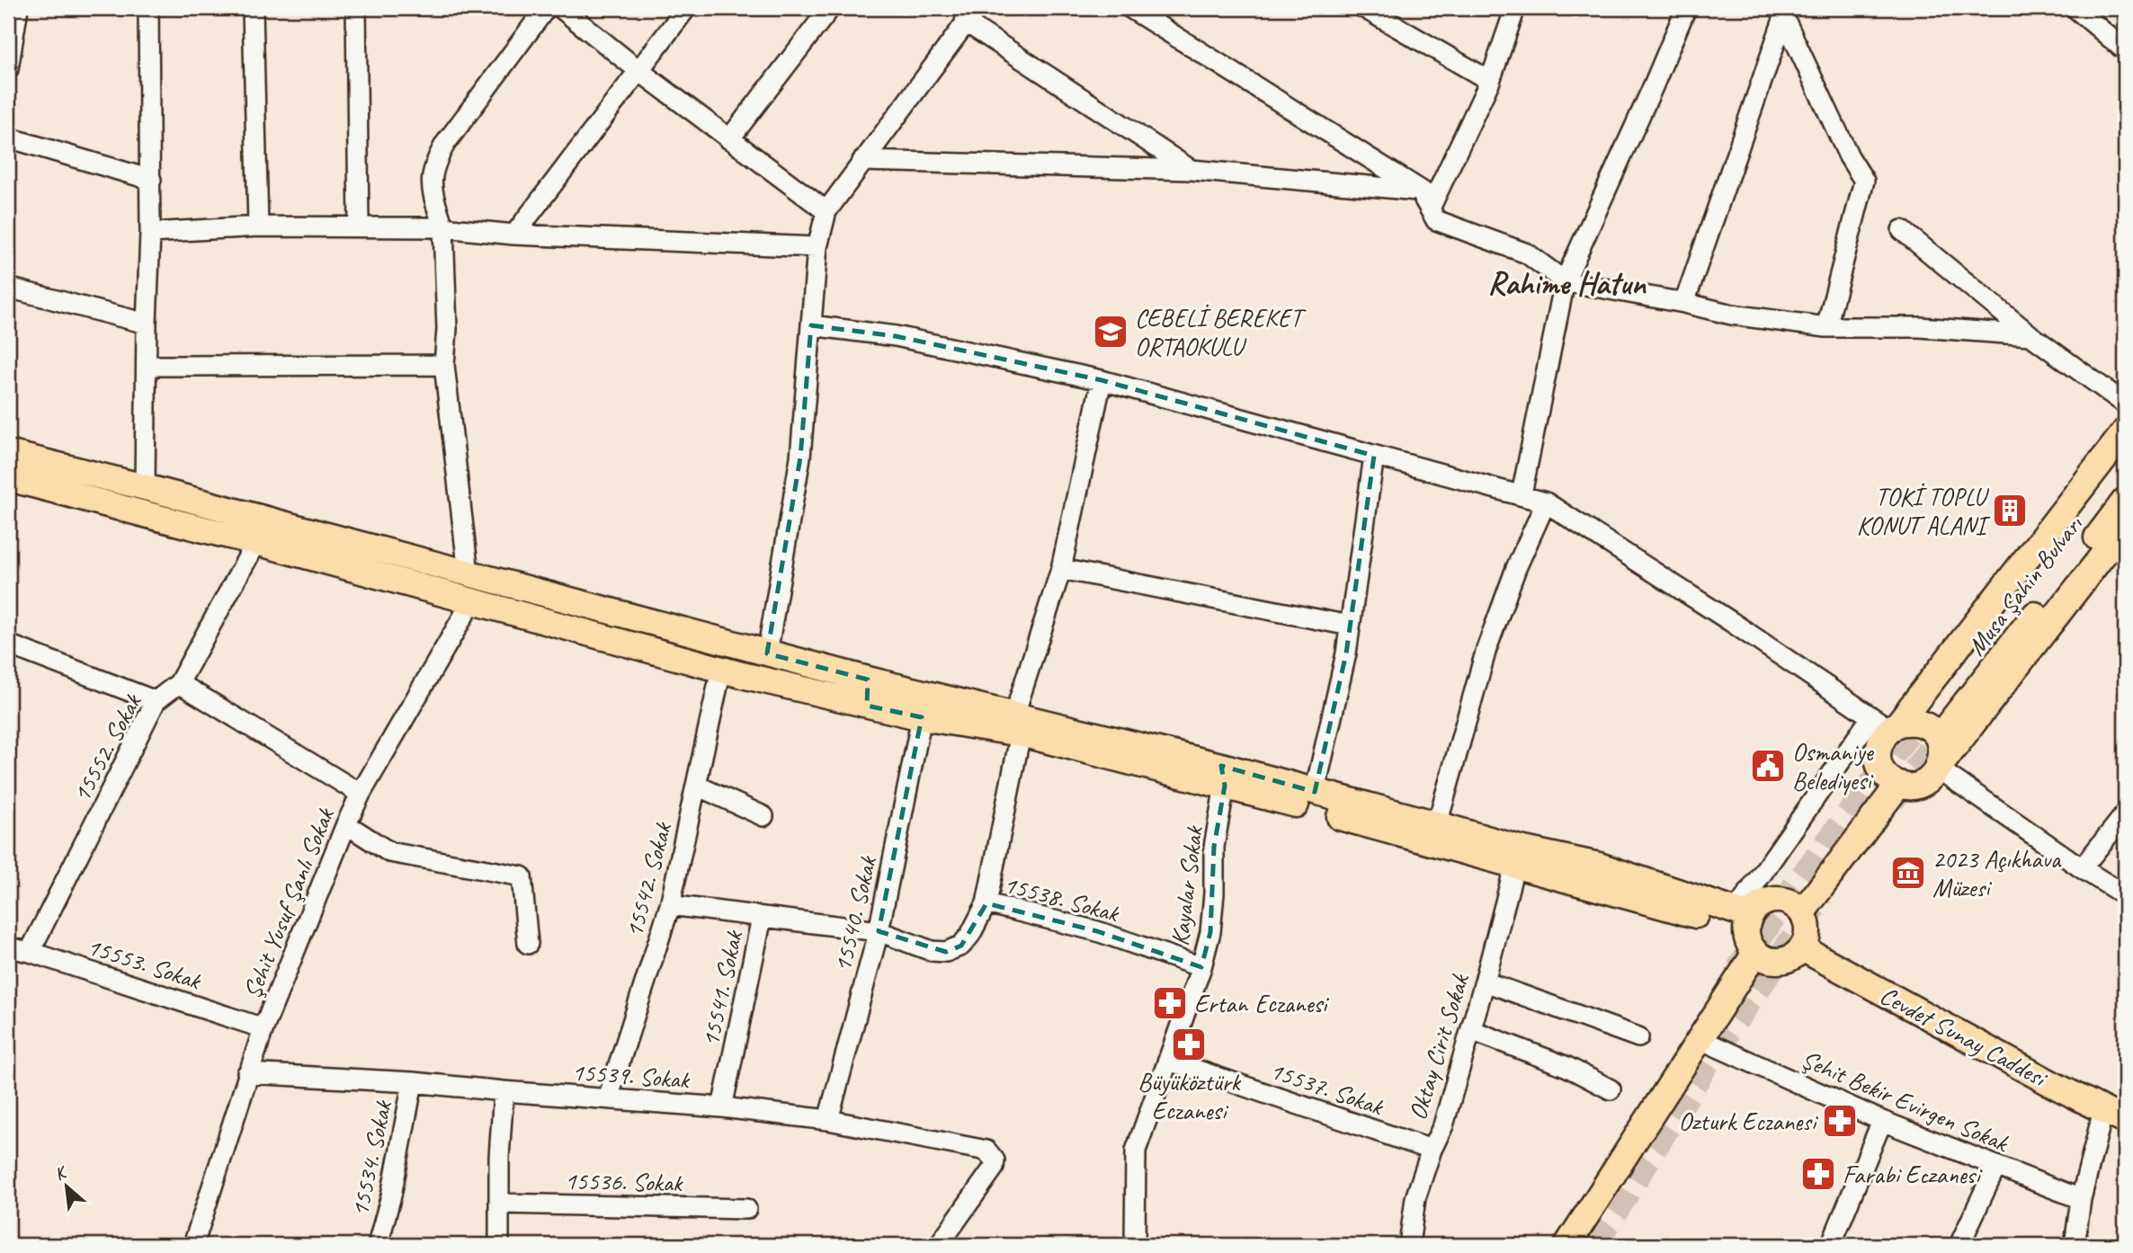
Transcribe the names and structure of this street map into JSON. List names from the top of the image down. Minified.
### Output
{"streets":{"main road":["Musa Şahin Bulvarı","Cevdet Sunay Caddesi"],"street":["15552. Sokak","15542. Sokak","Kayalar Sokak","15538. Sokak","Şehit Yusuf Şanlı Sokak","15540. Sokak","15553. Sokak","15541. Sokak","Oktay Cirit Sokak","15539. Sokak","15537. Sokak","Şehit Bekir Evirgen Sokak","15534. Sokak","15536. Sokak"]},"crossings":[["15552. Sokak","15553. Sokak"],["15542. Sokak","15538. Sokak"],["15542. Sokak","15539. Sokak"],["Kayalar Sokak","15538. Sokak"],["Kayalar Sokak","15537. Sokak"],["15538. Sokak","15540. Sokak"],["15538. Sokak","15541. Sokak"],["Şehit Yusuf Şanlı Sokak","15553. Sokak"],["Şehit Yusuf Şanlı Sokak","15539. Sokak"],["15540. Sokak","15539. Sokak"],["15541. Sokak","15539. Sokak"],["Oktay Cirit Sokak","15537. Sokak"],["15539. Sokak","15534. Sokak"]],"districts":["Rahime Hatun"],"places":{"school or university":["CEBELİ BEREKET ORTAOKULU"],"building":["TOKİ TOPLU KONUT ALANI"],"public building":["Osmaniye Belediyesi"],"museum":["2023 Açıkhava Müzesi"],"pharmacy":["Ertan Eczanesi","Büyüköztürk Eczanesi","Ozturk Eczanesi","Farabi Eczanesi"]},"north":"top left"}
